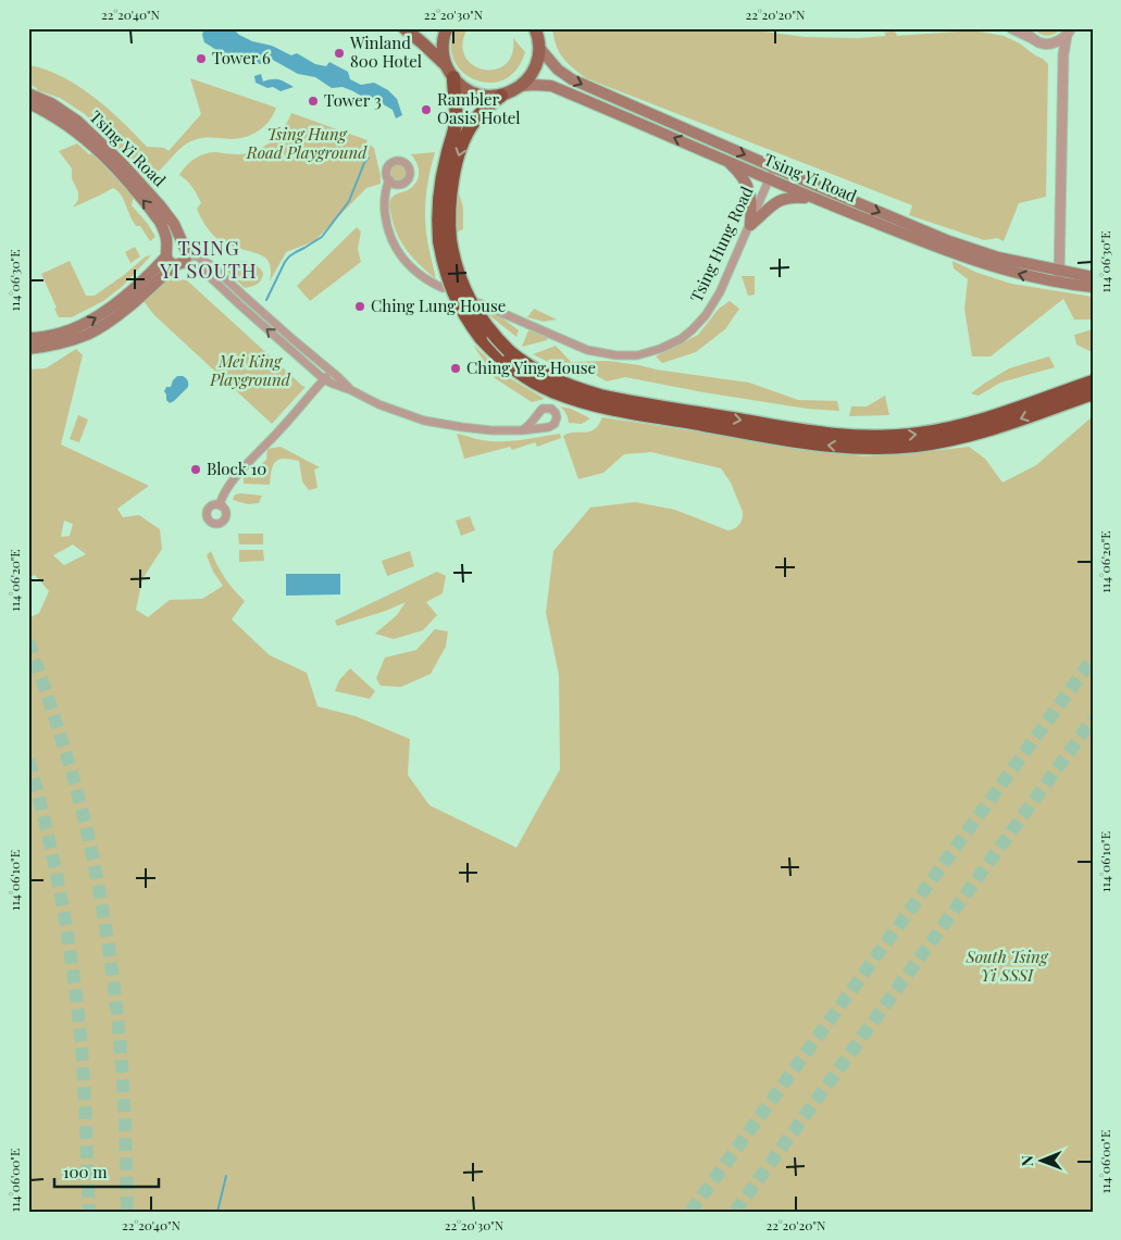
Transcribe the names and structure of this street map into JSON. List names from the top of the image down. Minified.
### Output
{"streets":{"main road":["Tsing Yi Road"],"street":["Tsing Hung Road"]},"crossings":[["Tsing Yi Road","Tsing Hung Road"]],"districts":["TSING YI SOUTH"],"parks":["Tsing Hung Road Playground","Mei King Playground","South Tsing Yi SSSI"],"places":["Winland 800 Hotel","Tower 6","Tower 3","Rambler Oasis Hotel","Ching Lung House","Ching Ying House","Block 10"],"scale_bar":"100 m","north":"left","coordinates":["22°20'40\"N","22°20'30\"N","22°20'20\"N","114°06'30\"E","114°06'20\"E","114°06'10\"E","114°06'00\"E"]}
